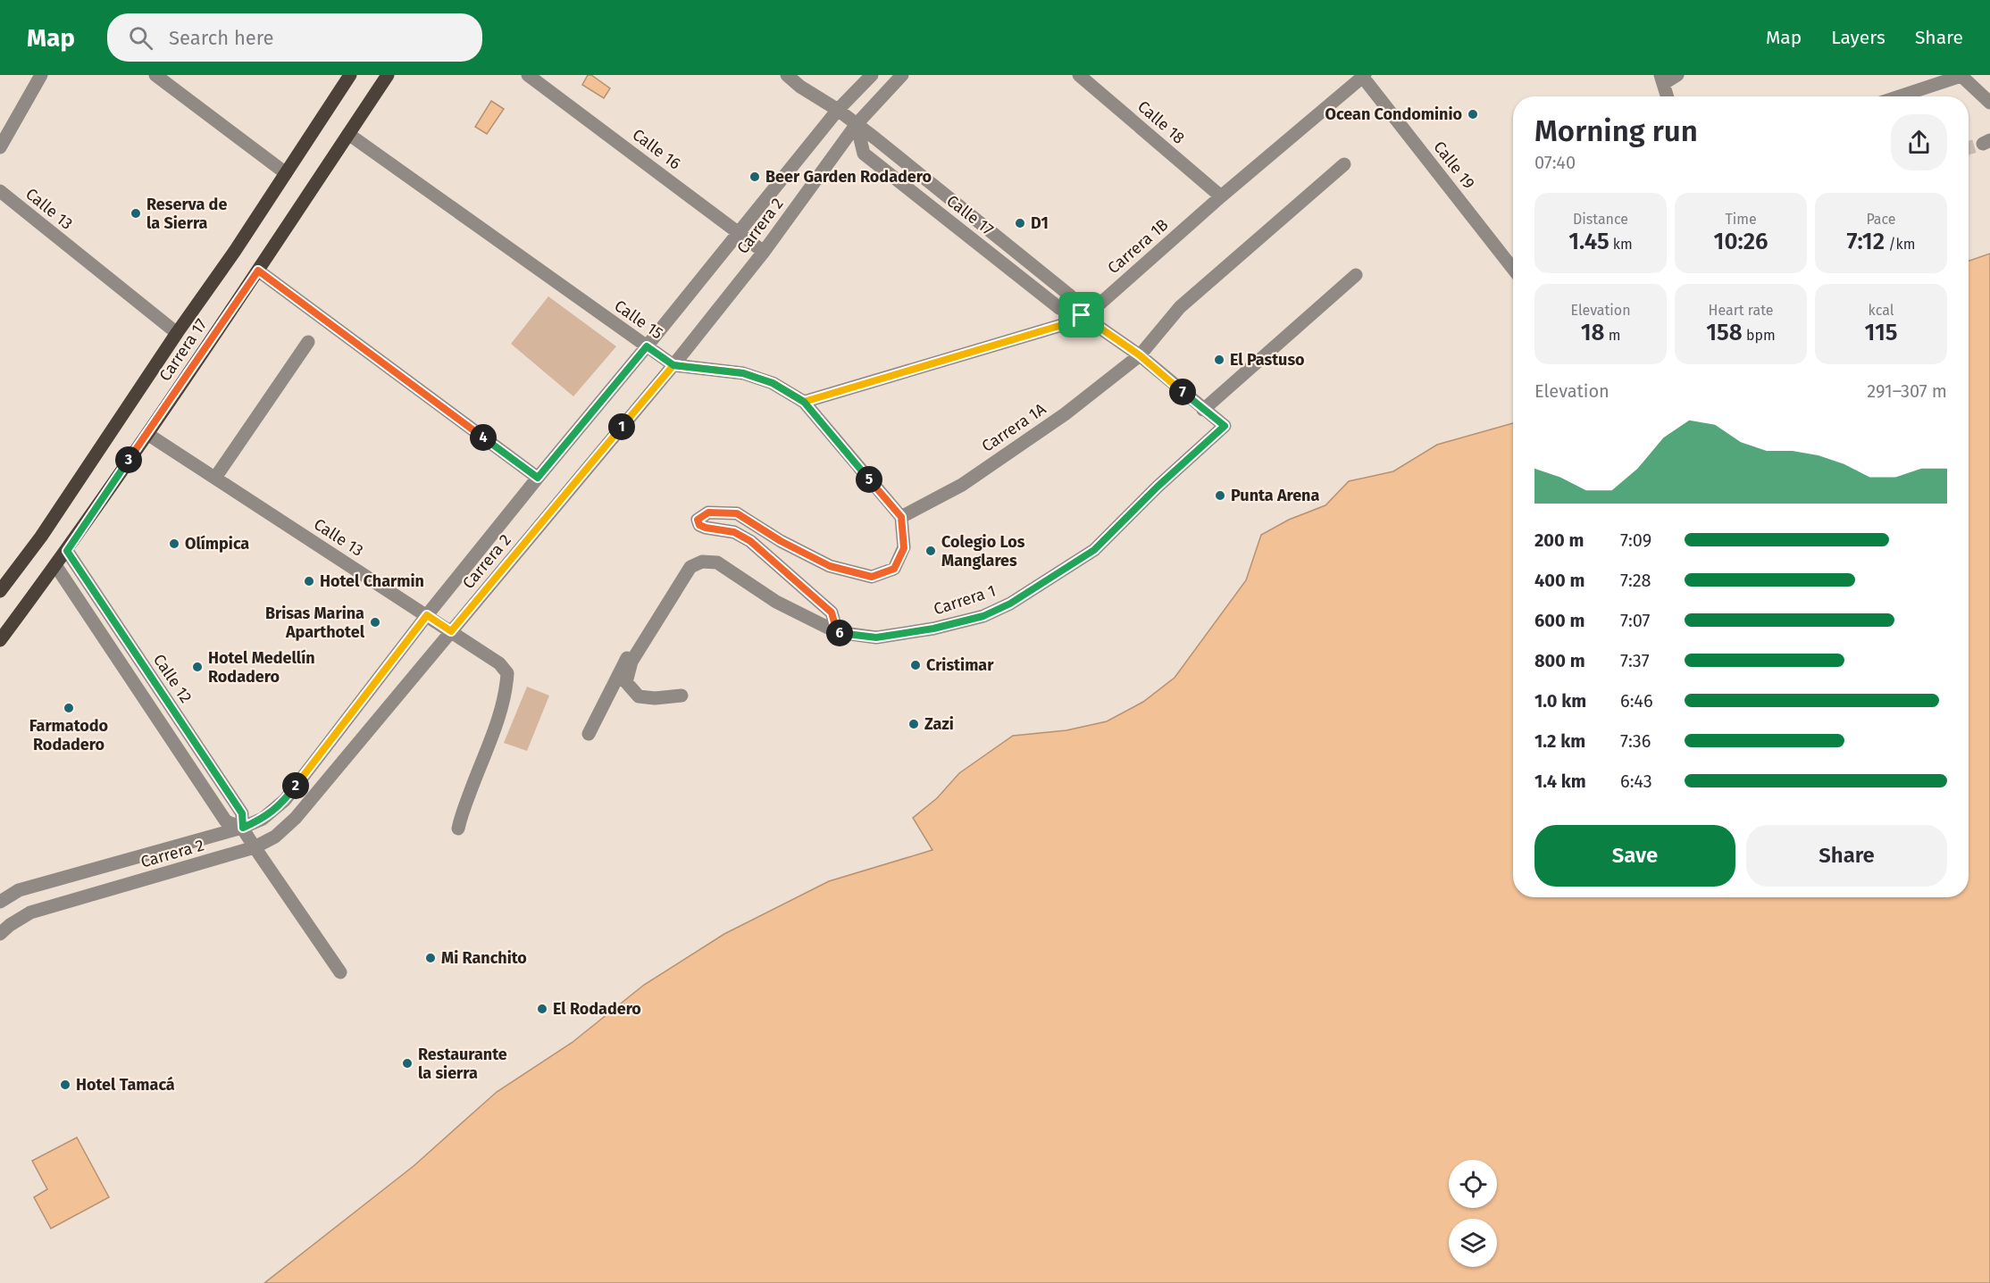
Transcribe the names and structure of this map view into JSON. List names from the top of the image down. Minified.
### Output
{"streets":{"main road":["Carrera 17"],"street":["Calle 18","Calle 16","Calle 19","Calle 13","Calle 17","Carrera 2","Carrera 1B","Calle 15","Carrera 1A","Carrera 1","Calle 12"]},"crossings":[["Calle 18","Carrera 1B"],["Calle 16","Carrera 2"],["Calle 19","Carrera 1B"],["Calle 13","Carrera 2"],["Calle 13","Carrera 17"],["Calle 17","Carrera 2"],["Calle 17","Carrera 1B"],["Calle 17","Carrera 1A"],["Calle 17","Carrera 1"],["Carrera 2","Calle 15"],["Carrera 2","Calle 12"],["Carrera 1B","Calle 15"],["Calle 15","Carrera 17"],["Calle 15","Carrera 1A"],["Carrera 17","Calle 12"]],"places":["Ocean Condominio","Beer Garden Rodadero","Reserva de la Sierra","D1","El Pastuso","Punta Arena","Olímpica","Colegio Los Manglares","Hotel Charmin","Brisas Marina Aparthotel","Cristimar","Hotel Medellín Rodadero","Farmatodo Rodadero","Zazi","Mi Ranchito","El Rodadero","Restaurante la sierra","Hotel Tamacá"],"page":{"header":"Map","search":"Search here","nav":["Map","Layers","Share"],"heading":["Morning run","07:40"],"stats":[["Distance","1.45 km"],["Time","10:26"],["Pace","7:12 /km"],["Elevation","18 m"],["Heart rate","158 bpm"],["kcal","115"]],"chart":["Elevation","291–307 m"],"pins":["7","1","4","3","5","6","2"],"list":[{"name":"200 m","note":"7:09"},{"name":"400 m","note":"7:28"},{"name":"600 m","note":"7:07"},{"name":"800 m","note":"7:37"},{"name":"1.0 km","note":"6:46"},{"name":"1.2 km","note":"7:36"},{"name":"1.4 km","note":"6:43"}],"buttons":["Save","Share"]}}
